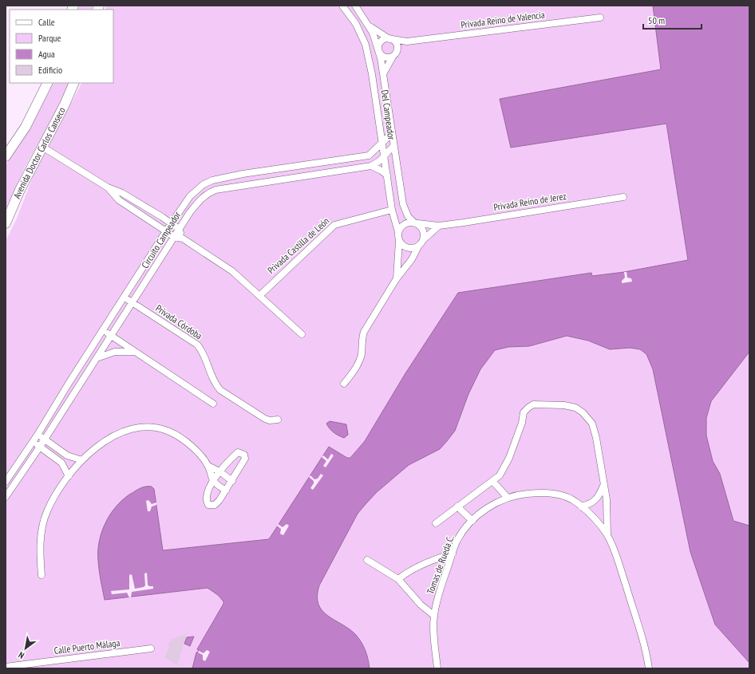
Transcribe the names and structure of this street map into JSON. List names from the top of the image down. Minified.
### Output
{"streets":{"main road":["Avenida Doctor Carlos Canseco"],"street":["Privada Reino de Valencia","Del Campeador","Privada Reino de Jerez","Circuito Campeador","Privada Castilla de León","Privada Córdoba","Tomas de Rueda C.","Calle Puerto Málaga"]},"crossings":[["Privada Reino de Valencia","Del Campeador"],["Del Campeador","Privada Reino de Jerez"],["Del Campeador","Circuito Campeador"],["Del Campeador","Privada Castilla de León"],["Circuito Campeador","Privada Córdoba"]],"legend":["Calle","Parque","Agua","Edificio"],"scale_bar":"50 m","north":"bottom left"}
